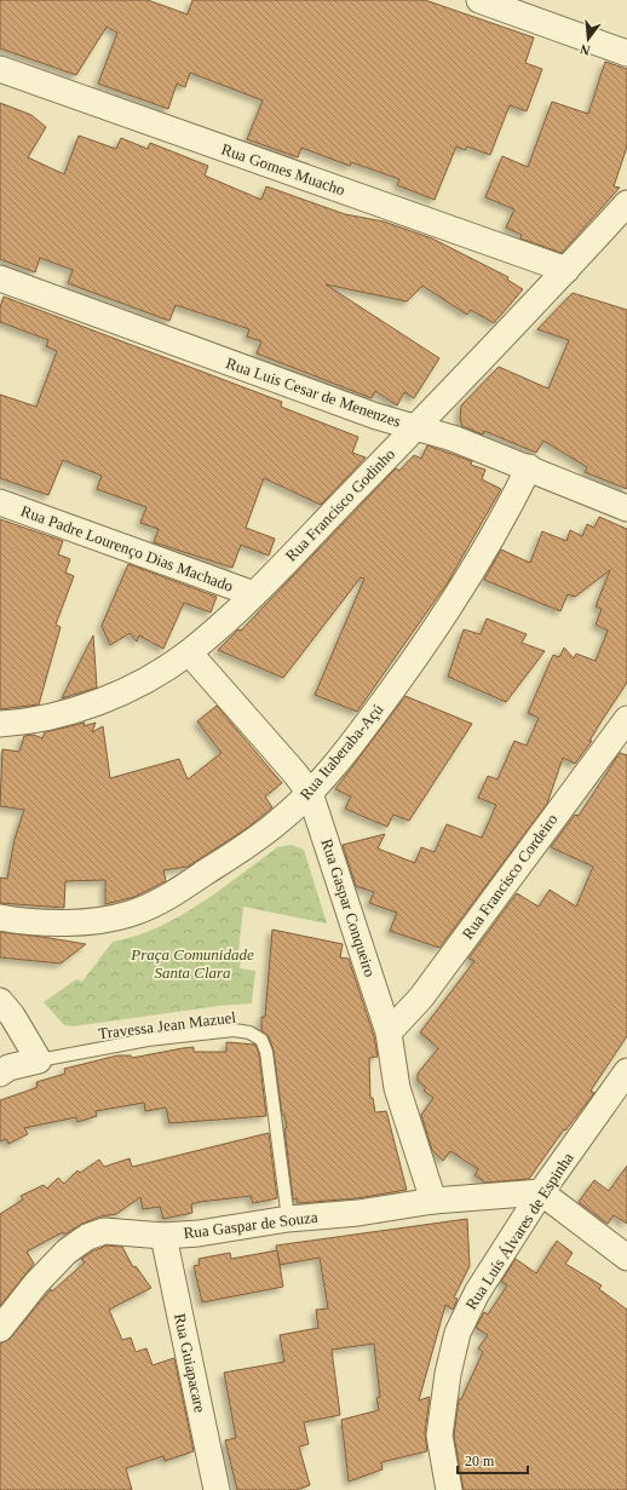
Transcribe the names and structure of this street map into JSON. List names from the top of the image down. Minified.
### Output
{"streets":{"street":["Rua Gomes Muacho","Rua Luis Cesar de Menenzes","Rua Francisco Godinho","Rua Padre Lourenço Dias Machado","Rua Itaberaba-Açú","Rua Francisco Cordeiro","Rua Gaspar Conqueiro","Rua Gaspar de Souza","Rua Luís Álvares de Espinha","Rua Guiapacare"],"lane":["Travessa Jean Mazuel"]},"crossings":[["Rua Gomes Muacho","Rua Francisco Godinho"],["Rua Luis Cesar de Menenzes","Rua Francisco Godinho"],["Rua Luis Cesar de Menenzes","Rua Itaberaba-Açú"],["Rua Francisco Godinho","Rua Padre Lourenço Dias Machado"],["Rua Francisco Godinho","Rua Gaspar Conqueiro"],["Rua Itaberaba-Açú","Rua Gaspar Conqueiro"],["Rua Francisco Cordeiro","Rua Gaspar Conqueiro"],["Rua Gaspar Conqueiro","Rua Gaspar de Souza"],["Travessa Jean Mazuel","Rua Gaspar de Souza"],["Rua Gaspar de Souza","Rua Luís Álvares de Espinha"],["Rua Gaspar de Souza","Rua Guiapacare"]],"parks":["Praça Comunidade Santa Clara"],"scale_bar":"20 m","north":"bottom"}
